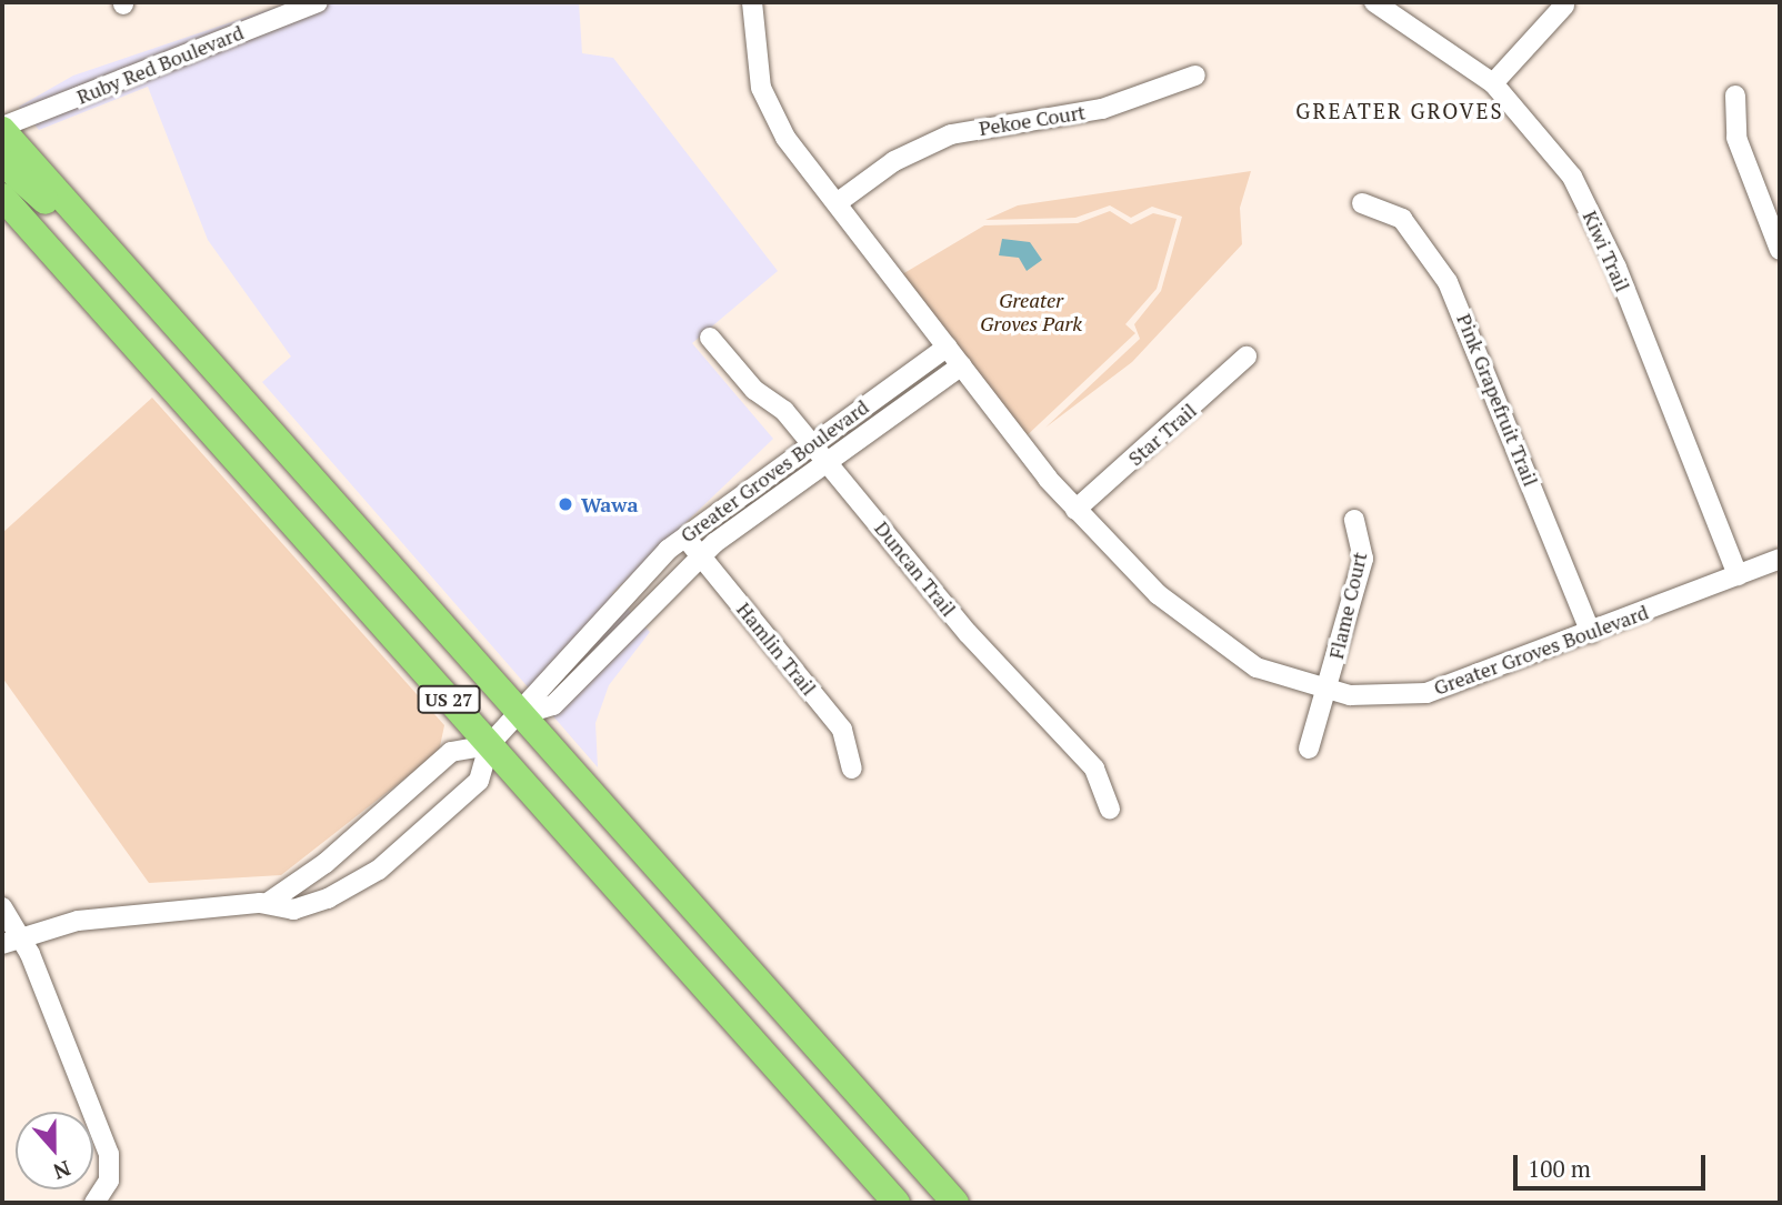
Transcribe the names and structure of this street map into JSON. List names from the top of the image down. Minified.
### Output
{"streets":{"highway":["US 27"],"street":["Ruby Red Boulevard","Pekoe Court","Kiwi Trail","Pink Grapefruit Trail","Star Trail","Greater Groves Boulevard","Duncan Trail","Flame Court","Hamlin Trail"]},"crossings":[["Ruby Red Boulevard","US 27"],["Pekoe Court","Greater Groves Boulevard"],["Kiwi Trail","Greater Groves Boulevard"],["Pink Grapefruit Trail","Greater Groves Boulevard"],["Star Trail","Greater Groves Boulevard"],["Greater Groves Boulevard","Duncan Trail"],["Greater Groves Boulevard","Flame Court"],["Greater Groves Boulevard","Hamlin Trail"],["Greater Groves Boulevard","US 27"]],"districts":["GREATER GROVES"],"parks":["Greater Groves Park"],"places":["Wawa"],"scale_bar":"100 m","north":"bottom"}
